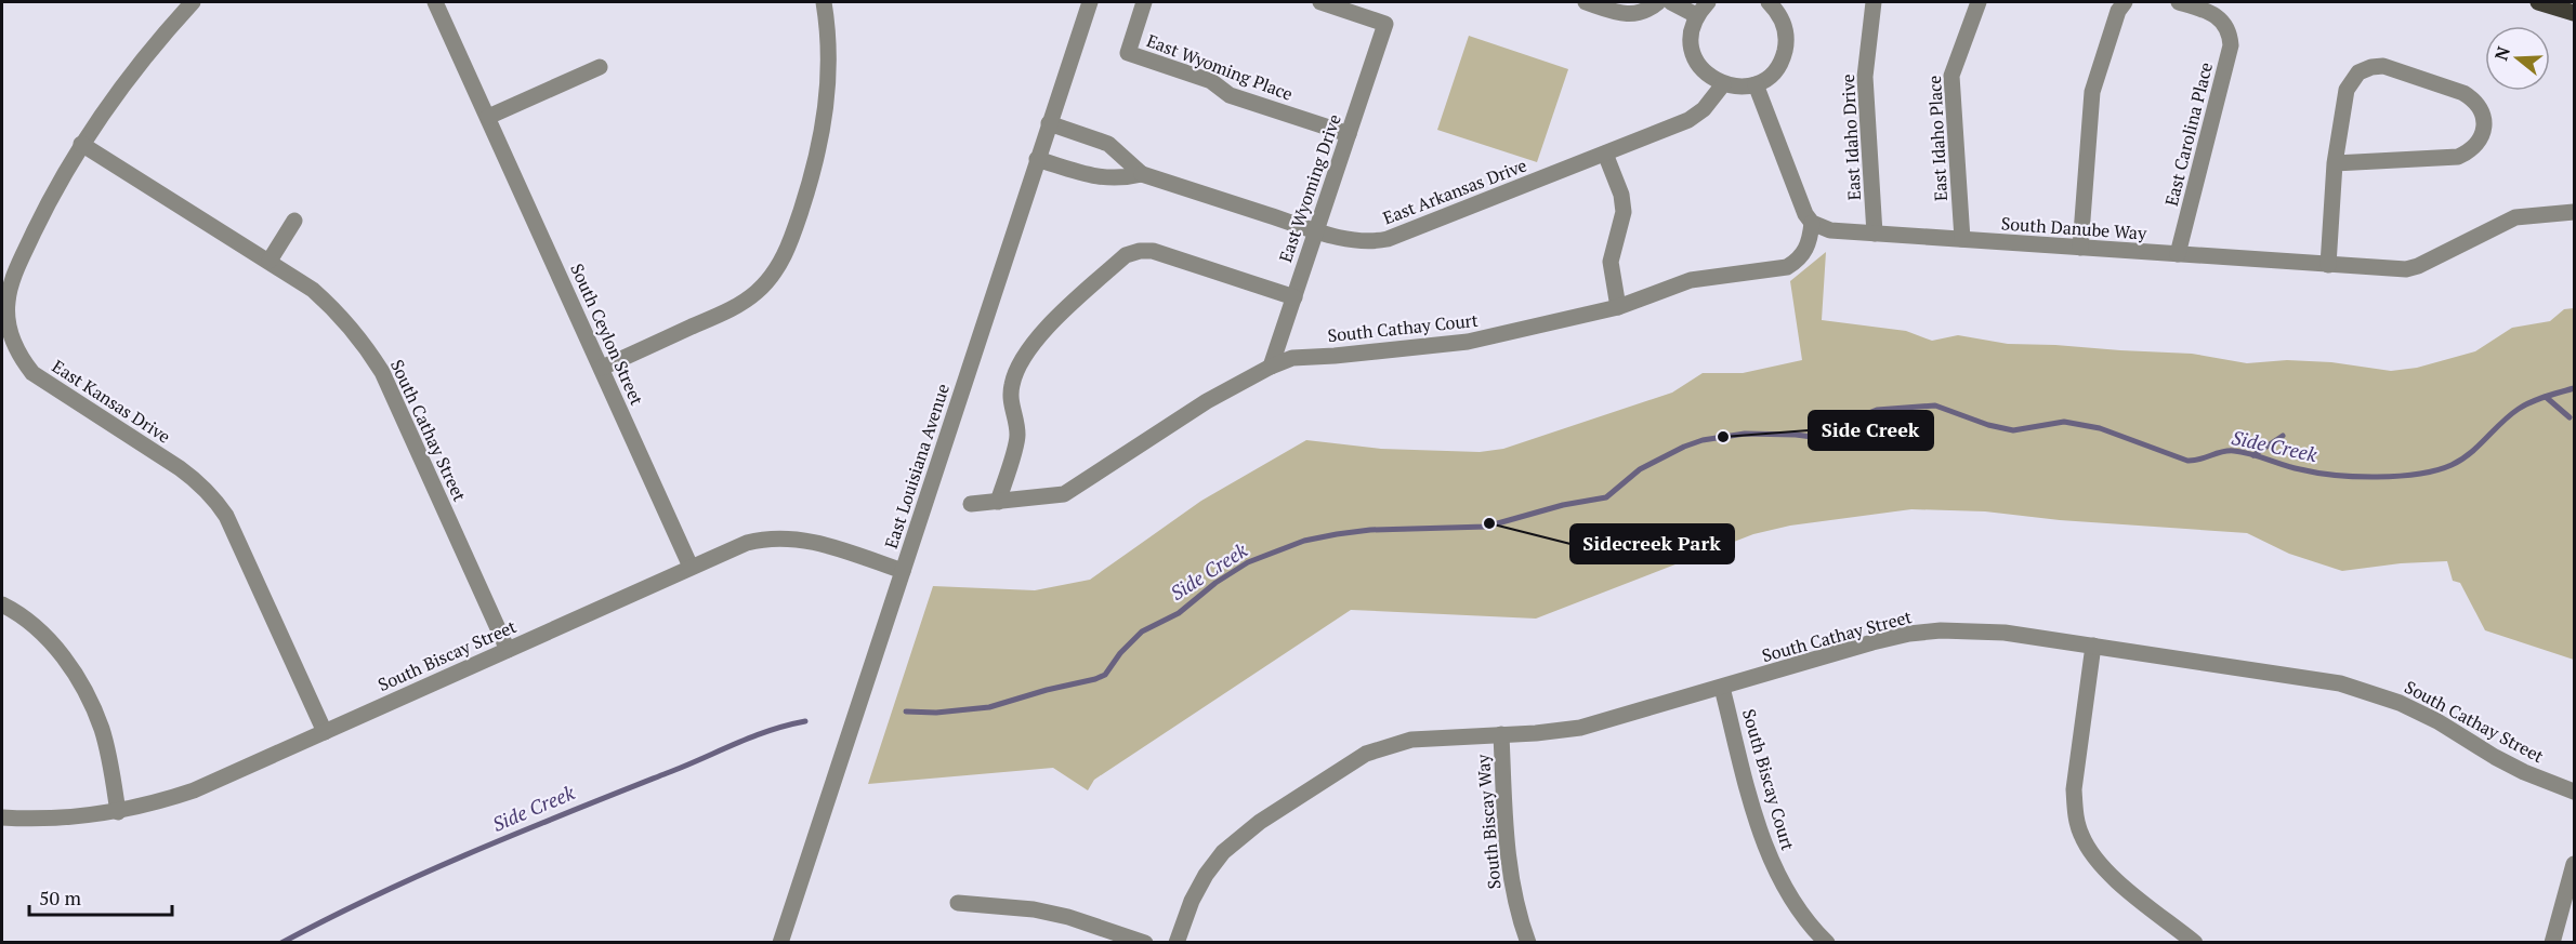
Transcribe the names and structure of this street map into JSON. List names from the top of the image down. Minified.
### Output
{"streets":{"street":["East Wyoming Place","East Carolina Place","East Idaho Drive","East Idaho Place","East Wyoming Drive","East Arkansas Drive","South Danube Way","South Cathay Court","South Ceylon Street","East Kansas Drive","South Cathay Street","East Louisiana Avenue","South Biscay Street","South Biscay Court","South Biscay Way"]},"crossings":[["East Wyoming Place","East Wyoming Drive"],["East Carolina Place","South Danube Way"],["East Idaho Drive","South Danube Way"],["East Idaho Place","South Danube Way"],["East Wyoming Drive","East Arkansas Drive"],["East Wyoming Drive","South Cathay Court"],["South Danube Way","South Cathay Court"],["South Ceylon Street","South Biscay Street"],["East Kansas Drive","South Cathay Street"],["East Kansas Drive","South Biscay Street"],["South Cathay Street","South Biscay Street"],["South Cathay Street","South Biscay Court"],["South Cathay Street","South Biscay Way"],["East Louisiana Avenue","South Biscay Street"]],"water":["Side Creek"],"places":["Side Creek","Sidecreek Park"],"scale_bar":"50 m","north":"left"}
